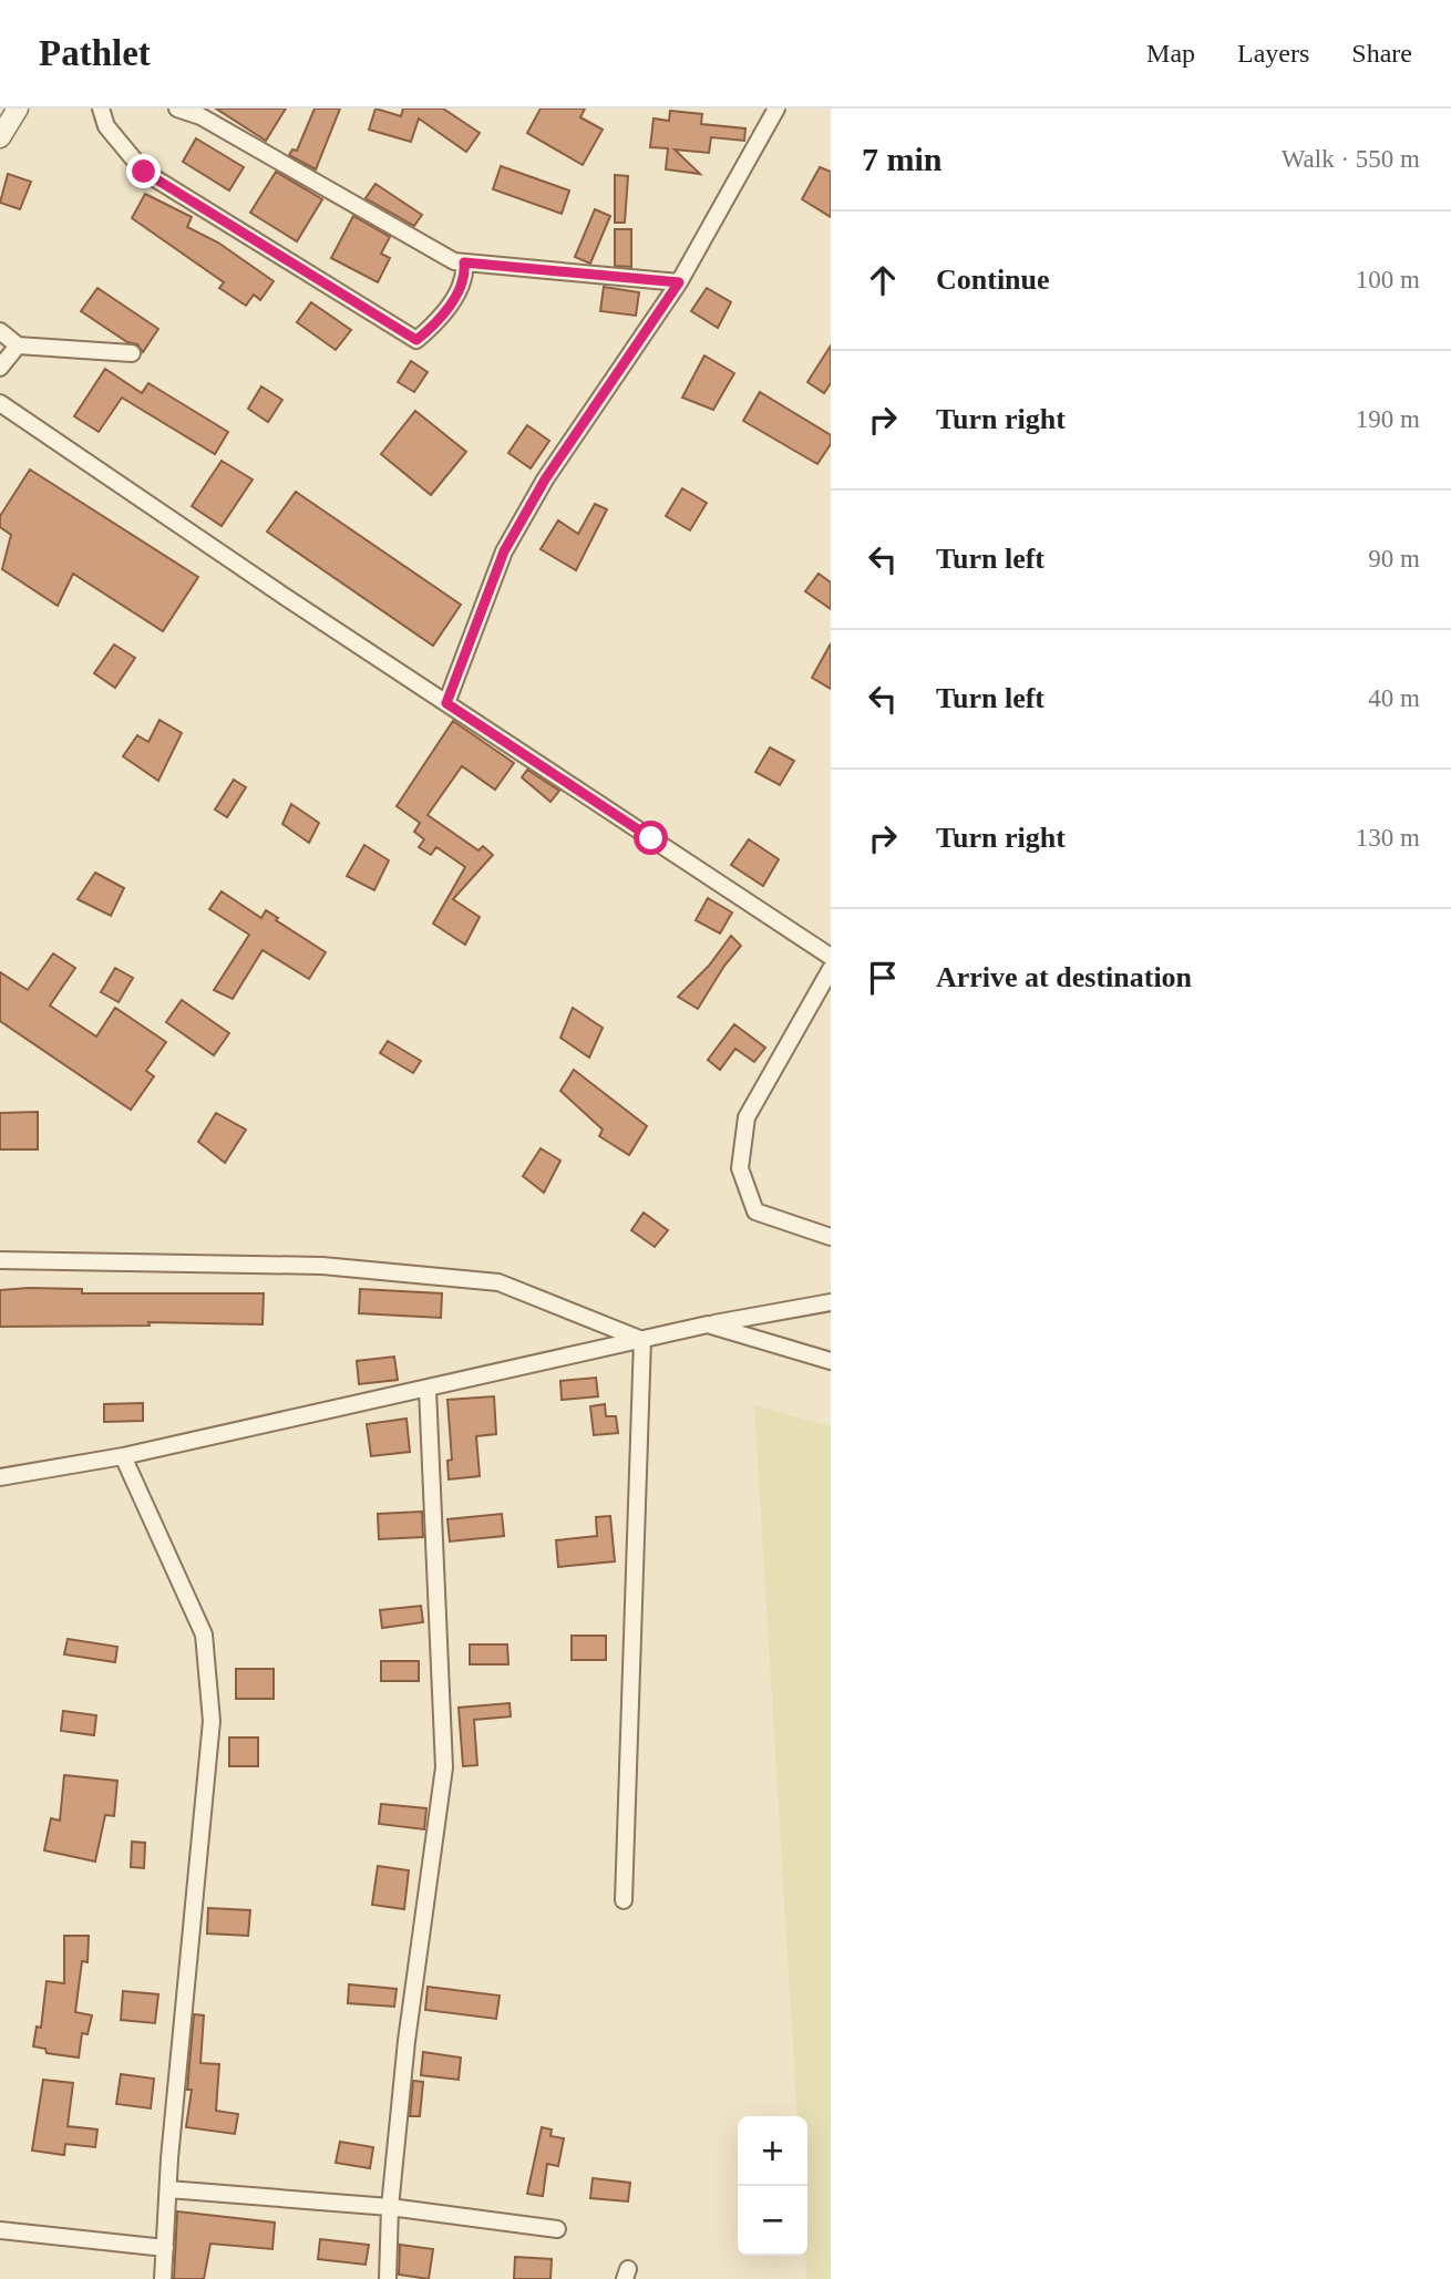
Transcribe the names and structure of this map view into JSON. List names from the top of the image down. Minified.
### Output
{"page":{"header":"Pathlet","nav":["Map","Layers","Share"],"heading":["7 min","Walk · 550 m"],"list":[["Continue","100 m"],["Turn right","190 m"],["Turn left","90 m"],["Turn left","40 m"],["Turn right","130 m"],"Arrive at destination"],"map_buttons":["+","−"]}}
